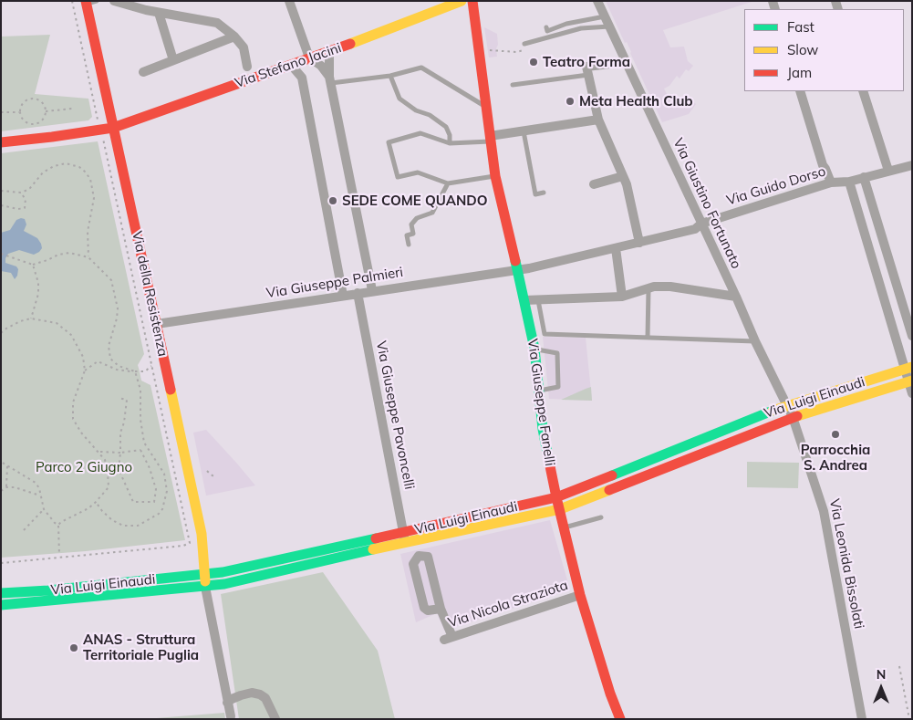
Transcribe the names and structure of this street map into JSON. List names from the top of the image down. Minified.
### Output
{"streets":{"main road":["Via Stefano Jacini","Via della Resistenza","Via Luigi Einaudi","Via Giuseppe Fanelli"],"street":["Via Guido Dorso","Via Giustino Fortunato","Via Giuseppe Palmieri","Via Giuseppe Pavoncelli","Via Leonida Bissolati","Via Nicola Straziota"]},"crossings":[["Via Stefano Jacini","Via della Resistenza"],["Via Guido Dorso","Via Giustino Fortunato"],["Via Guido Dorso","Via Giuseppe Palmieri"],["Via Guido Dorso","Via Giuseppe Fanelli"],["Via Giustino Fortunato","Via Luigi Einaudi"],["Via Giustino Fortunato","Via Leonida Bissolati"],["Via Giuseppe Palmieri","Via della Resistenza"],["Via Giuseppe Palmieri","Via Giuseppe Fanelli"],["Via Giuseppe Palmieri","Via Giuseppe Pavoncelli"],["Via della Resistenza","Via Luigi Einaudi"],["Via Luigi Einaudi","Via Giuseppe Fanelli"],["Via Luigi Einaudi","Via Giuseppe Pavoncelli"],["Via Luigi Einaudi","Via Leonida Bissolati"],["Via Giuseppe Fanelli","Via Nicola Straziota"]],"parks":["Parco 2 Giugno"],"places":["Teatro Forma","Meta Health Club","SEDE COME QUANDO","Parrocchia S. Andrea","ANAS - Struttura Territoriale Puglia"],"legend":["Fast","Slow","Jam"],"north":"top"}
